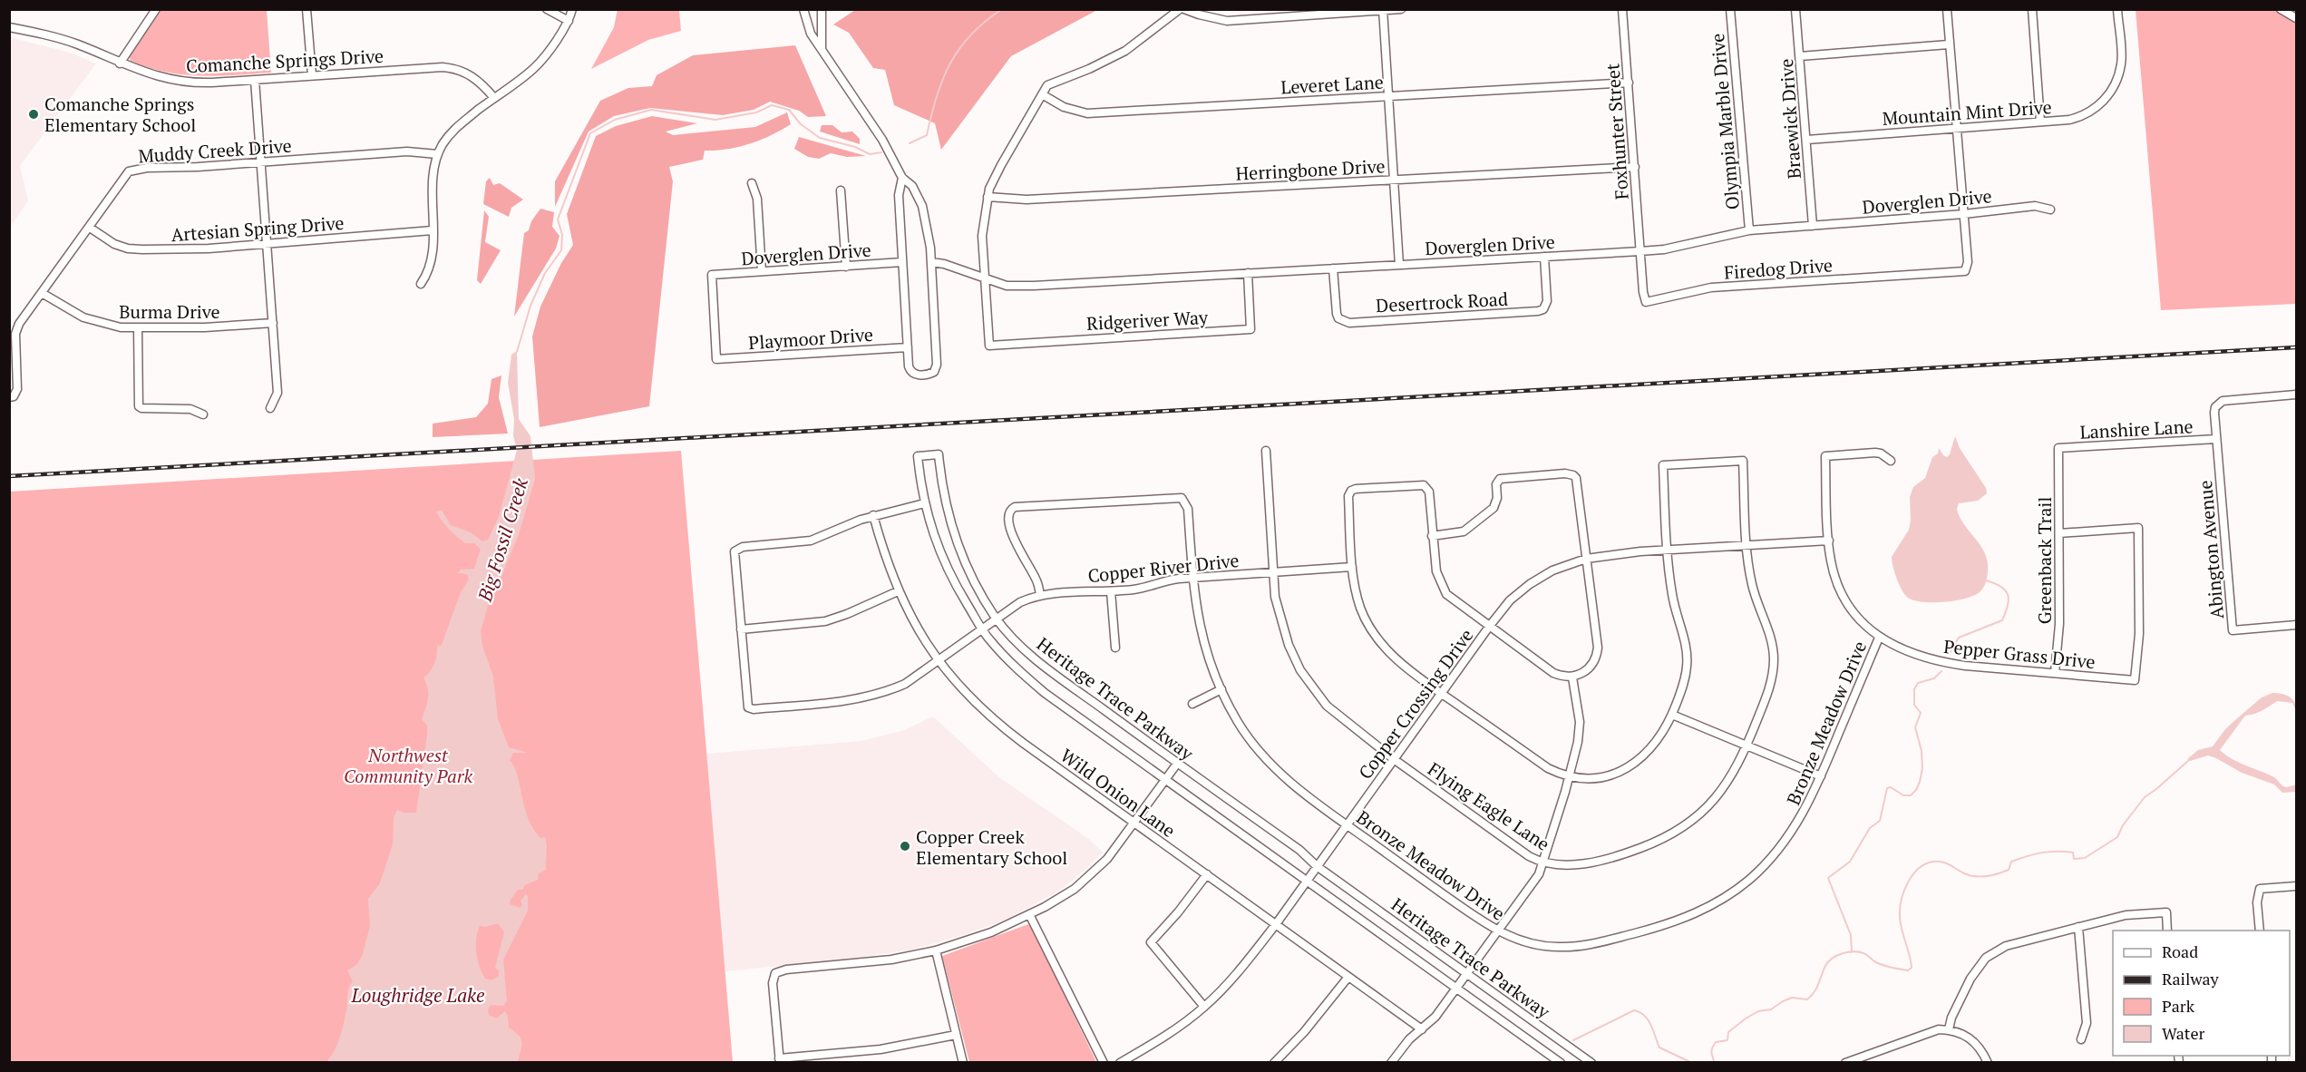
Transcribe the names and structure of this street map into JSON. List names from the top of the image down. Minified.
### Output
{"streets":{"street":["Comanche Springs Drive","Leveret Lane","Mountain Mint Drive","Braewick Drive","Olympia Marble Drive","Foxhunter Street","Muddy Creek Drive","Herringbone Drive","Doverglen Drive","Artesian Spring Drive","Firedog Drive","Desertrock Road","Burma Drive","Ridgeriver Way","Playmoor Drive","Lanshire Lane","Abington Avenue","Greenback Trail","Copper River Drive","Pepper Grass Drive","Heritage Trace Parkway","Copper Crossing Drive","Bronze Meadow Drive","Wild Onion Lane","Flying Eagle Lane"]},"crossings":[["Leveret Lane","Foxhunter Street"],["Mountain Mint Drive","Braewick Drive"],["Braewick Drive","Doverglen Drive"],["Olympia Marble Drive","Doverglen Drive"],["Foxhunter Street","Herringbone Drive"],["Foxhunter Street","Doverglen Drive"],["Foxhunter Street","Firedog Drive"],["Muddy Creek Drive","Artesian Spring Drive"],["Muddy Creek Drive","Burma Drive"],["Doverglen Drive","Firedog Drive"],["Doverglen Drive","Desertrock Road"],["Doverglen Drive","Ridgeriver Way"],["Doverglen Drive","Playmoor Drive"],["Lanshire Lane","Abington Avenue"],["Lanshire Lane","Greenback Trail"],["Greenback Trail","Pepper Grass Drive"],["Copper River Drive","Heritage Trace Parkway"],["Copper River Drive","Bronze Meadow Drive"],["Copper River Drive","Wild Onion Lane"],["Copper River Drive","Flying Eagle Lane"],["Pepper Grass Drive","Copper Crossing Drive"],["Pepper Grass Drive","Bronze Meadow Drive"],["Heritage Trace Parkway","Copper Crossing Drive"],["Copper Crossing Drive","Bronze Meadow Drive"],["Copper Crossing Drive","Wild Onion Lane"],["Copper Crossing Drive","Flying Eagle Lane"]],"water":["Big Fossil Creek","Loughridge Lake"],"parks":["Northwest Community Park"],"places":["Comanche Springs Elementary School","Copper Creek Elementary School"],"legend":["Road","Railway","Park","Water"]}
